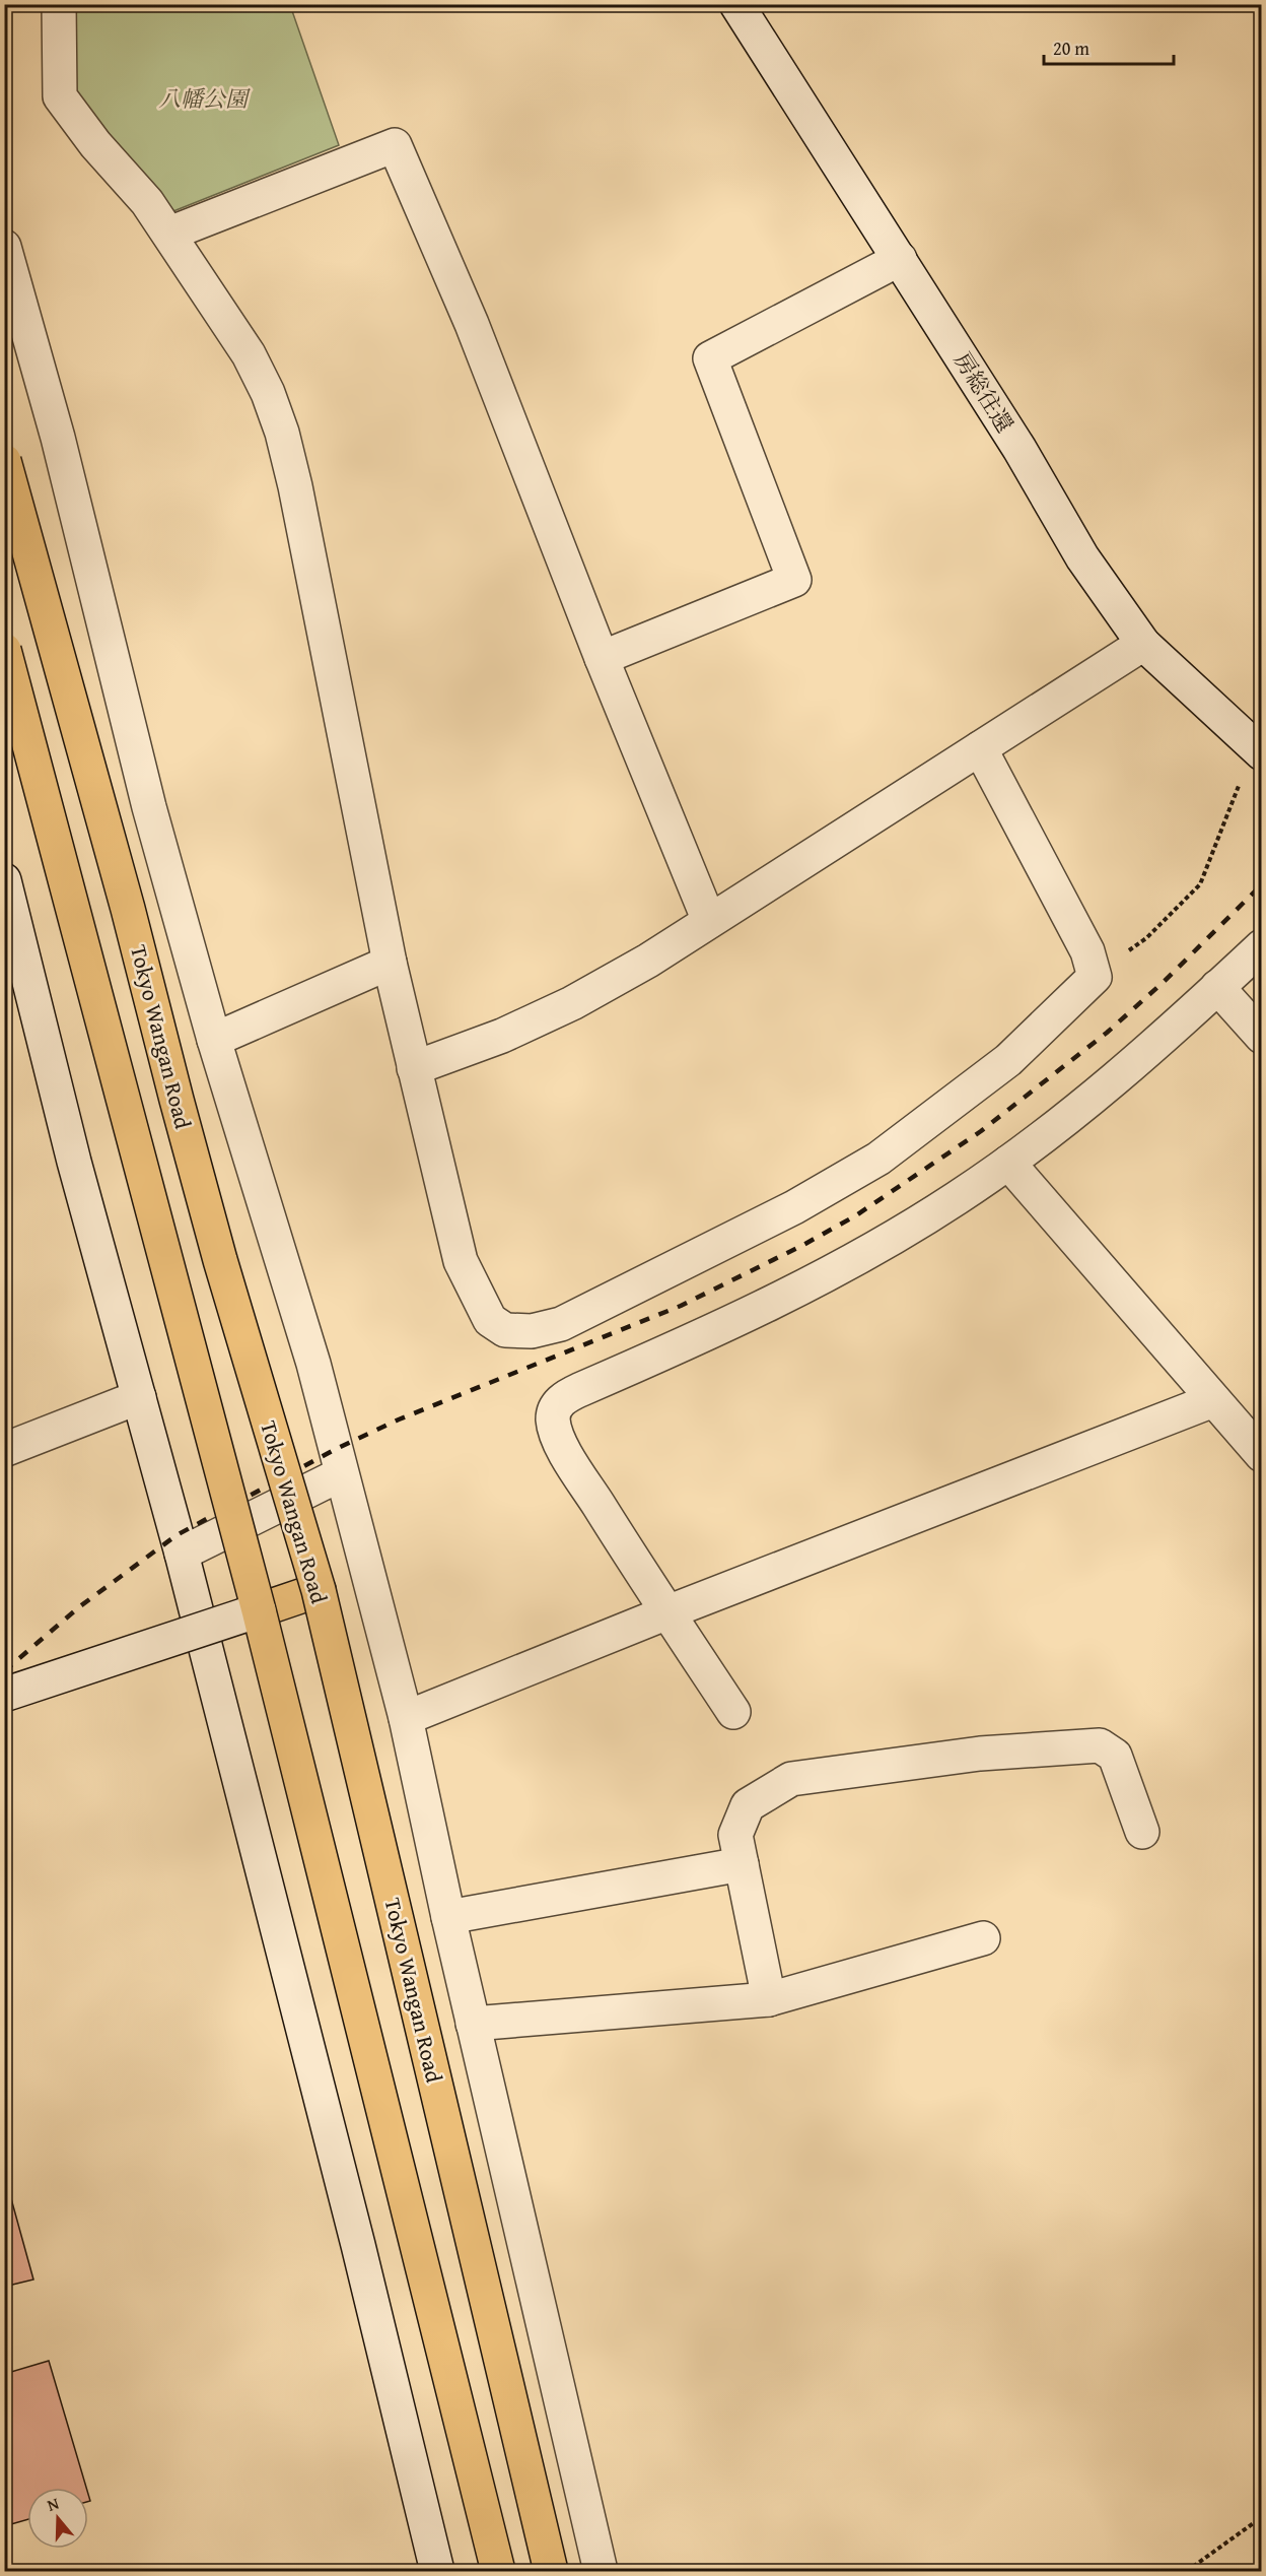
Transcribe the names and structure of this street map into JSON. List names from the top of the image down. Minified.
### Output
{"streets":{"highway":["Tokyo Wangan Road"],"street":["房総往還"]},"parks":["八幡公園"],"scale_bar":"20 m","north":"top"}
